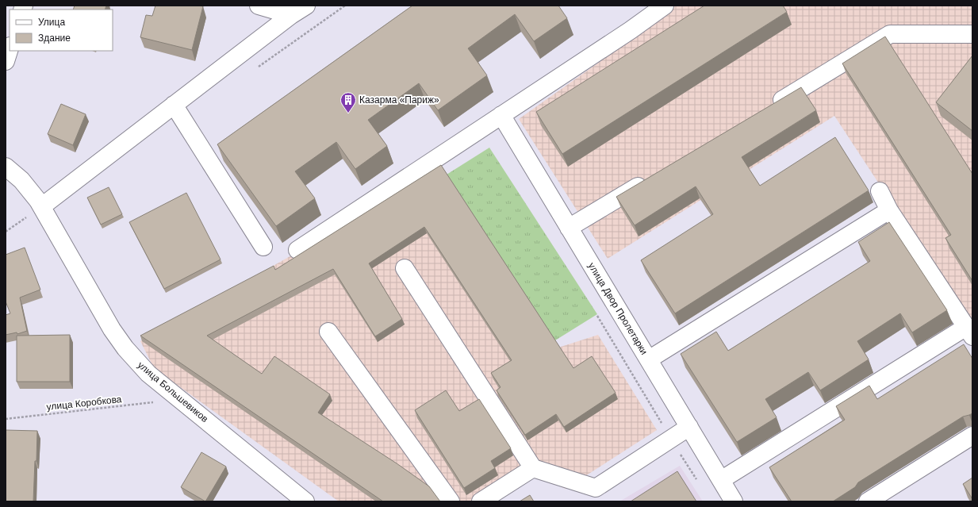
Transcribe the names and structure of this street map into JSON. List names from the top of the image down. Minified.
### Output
{"streets":{"street":["улица Двор Пролетарки","улица Большевиков"],"path":["улица Коробкова"]},"places":{"building":["Казарма «Париж»"]},"legend":["Улица","Здание"]}
